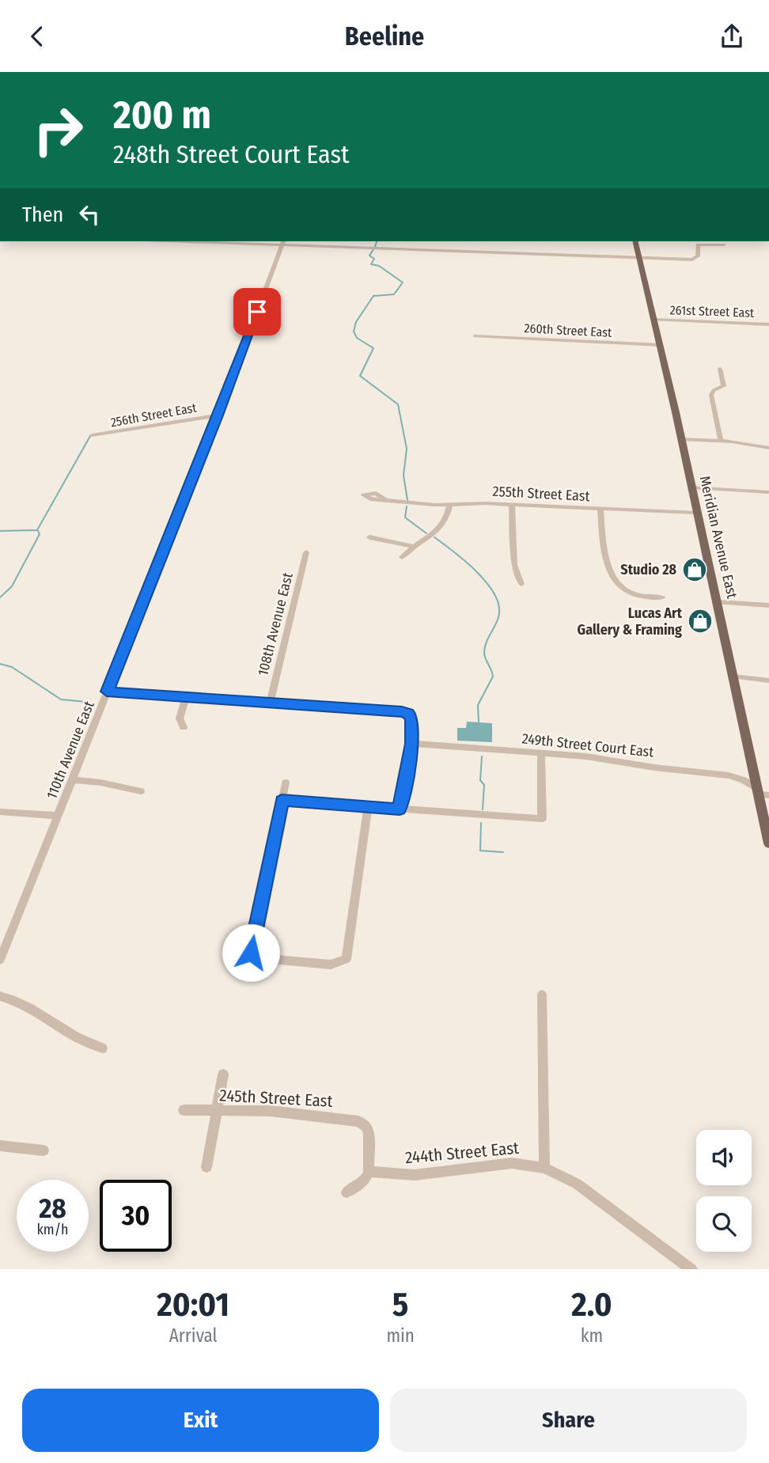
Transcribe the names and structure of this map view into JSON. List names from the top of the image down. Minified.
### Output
{"streets":{"main road":["Meridian Avenue East"],"street":["261st Street East","260th Street East","256th Street East","255th Street East","108th Avenue East","249th Street Court East","110th Avenue East","245th Street East","244th Street East"]},"crossings":[["261st Street East","Meridian Avenue East"],["260th Street East","Meridian Avenue East"],["256th Street East","110th Avenue East"],["255th Street East","Meridian Avenue East"],["Meridian Avenue East","249th Street Court East"],["245th Street East","244th Street East"]],"places":{"shop":["Studio 28","Lucas Art Gallery & Framing"]},"page":{"header":"Beeline","turn":["200 m","248th Street Court East"],"then":"Then","speed":"28 km/h","limit":"30","eta":["20:01","Arrival","5","min","2.0","km"],"buttons":["Exit","Share"]}}
